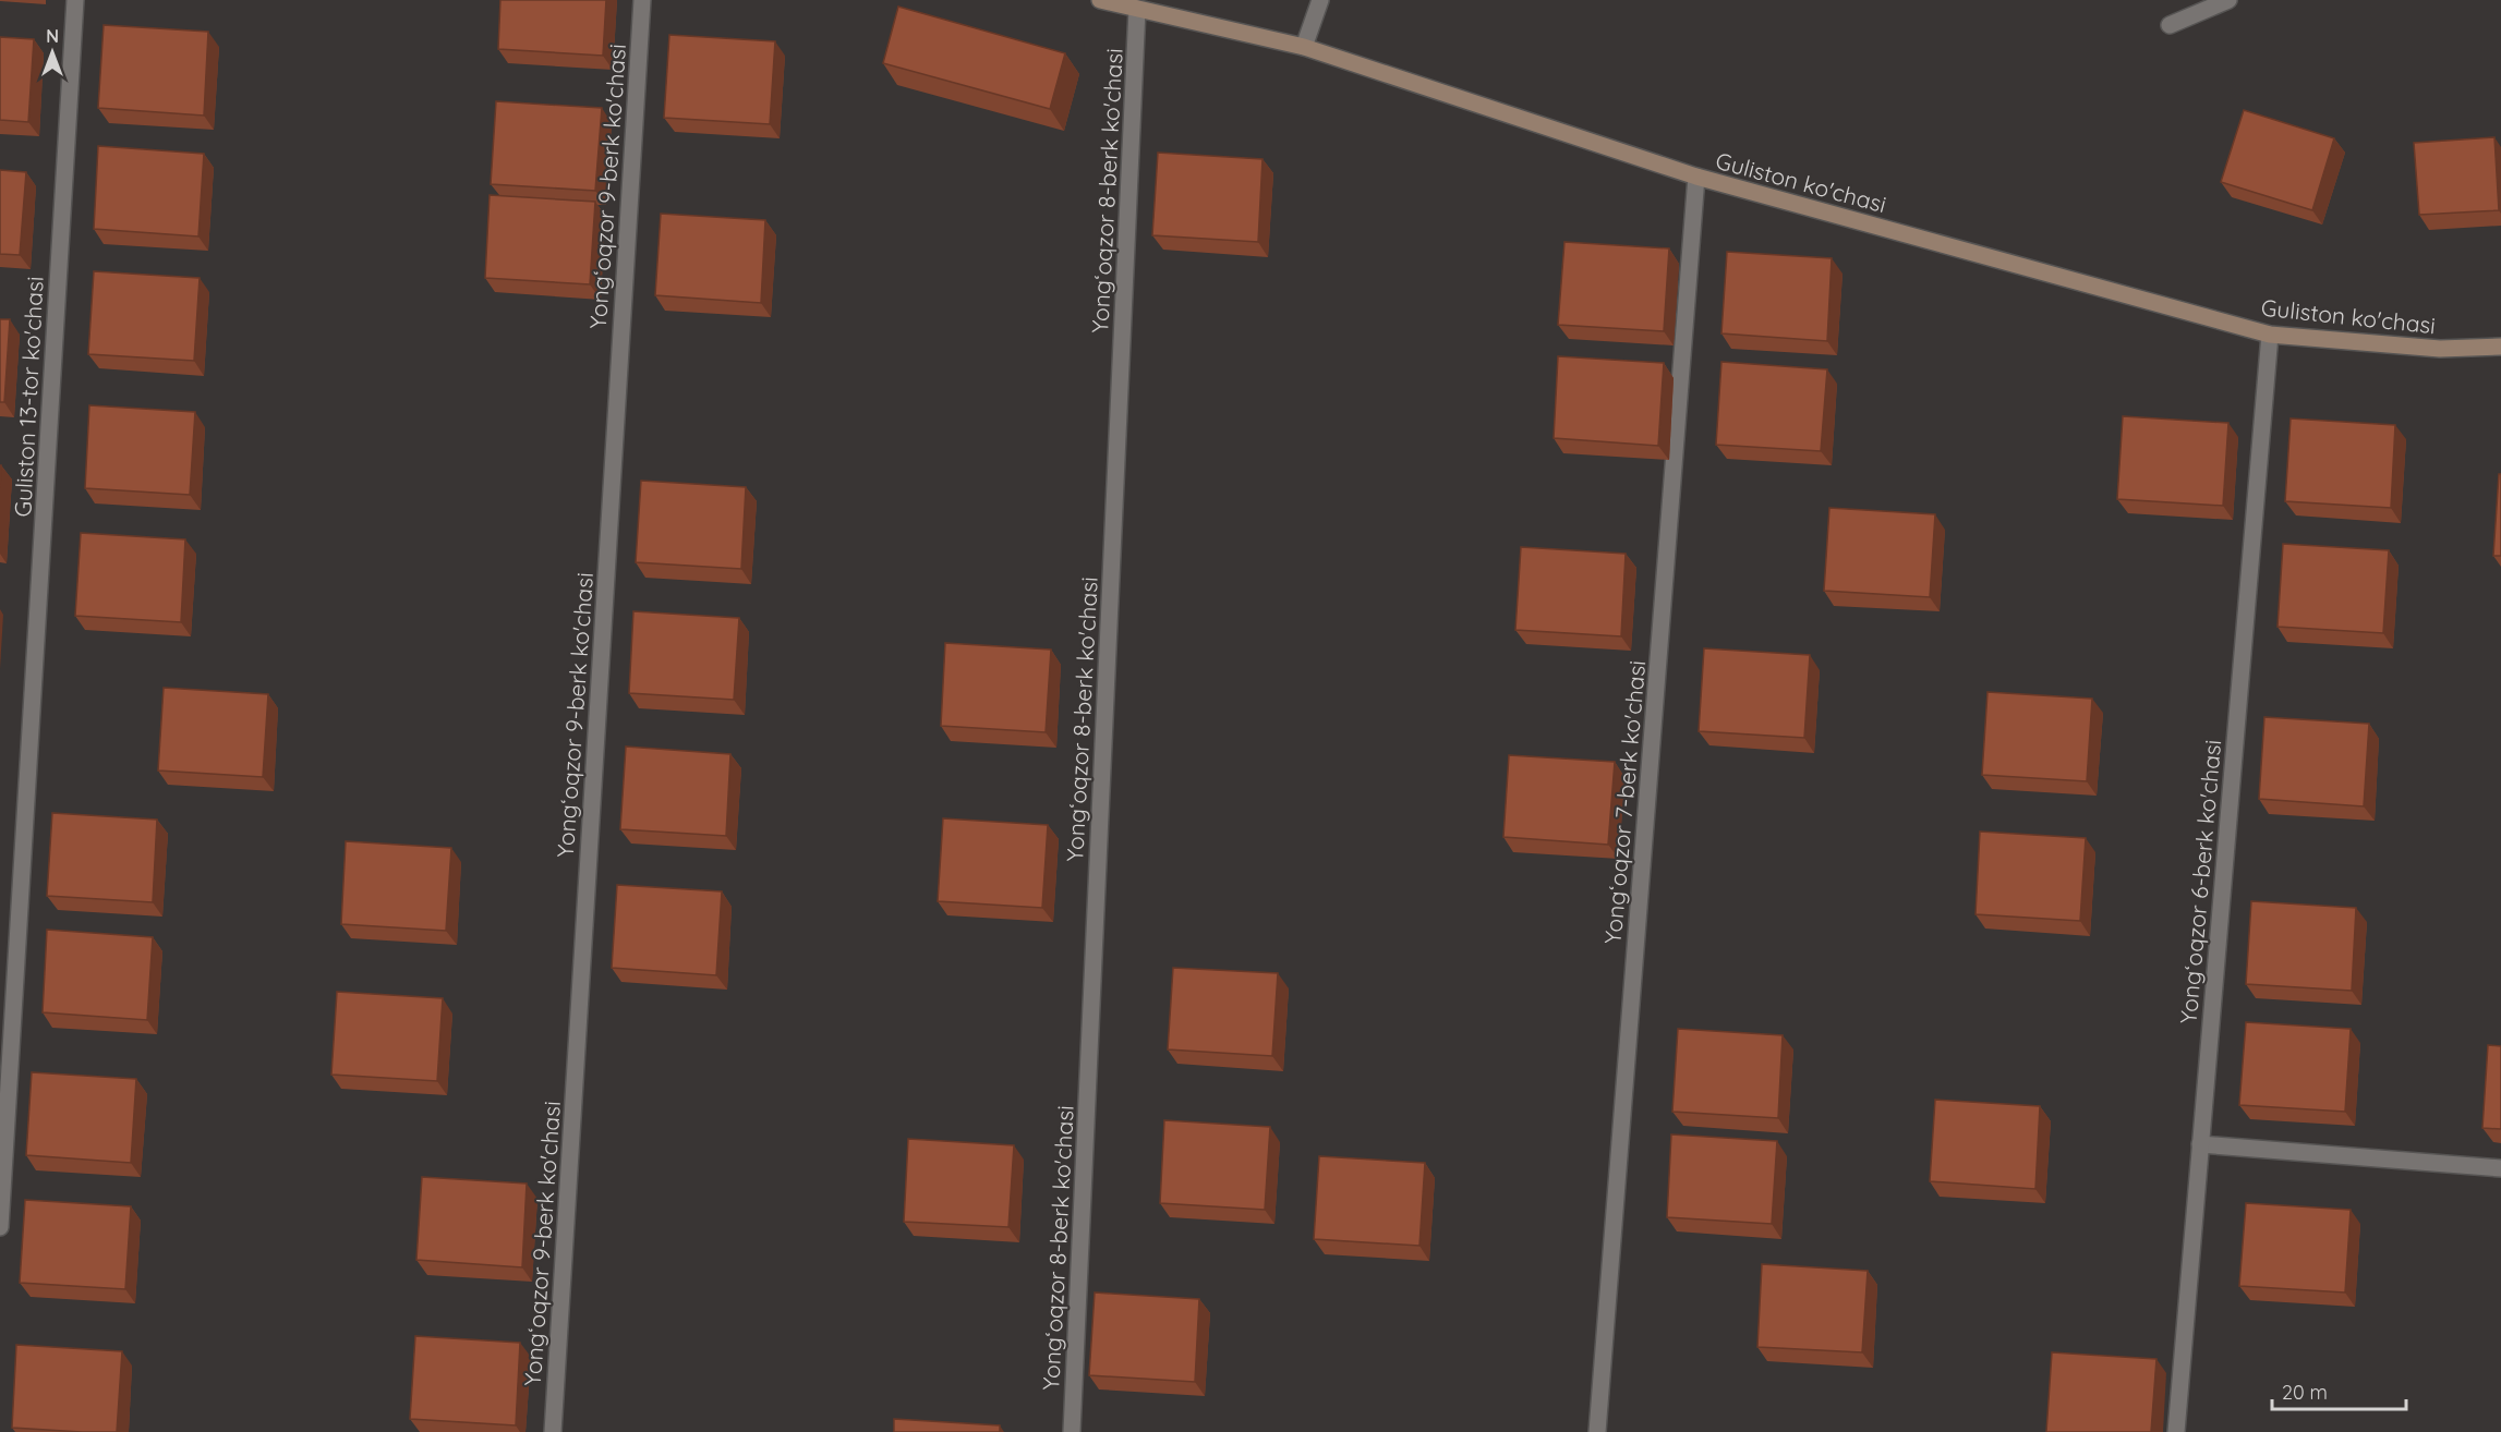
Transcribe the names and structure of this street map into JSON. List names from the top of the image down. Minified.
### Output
{"streets":{"main road":["Guliston ko'chasi"],"street":["Yong‘oqzor 9-berk ko'chasi","Yong‘oqzor 8-berk ko'chasi","Guliston 13-tor ko'chasi","Yong‘oqzor 7-berk ko'chasi","Yong‘oqzor 6-berk ko'chasi"]},"crossings":[["Guliston ko'chasi","Yong‘oqzor 8-berk ko'chasi"],["Guliston ko'chasi","Yong‘oqzor 7-berk ko'chasi"],["Guliston ko'chasi","Yong‘oqzor 6-berk ko'chasi"]],"scale_bar":"20 m","north":"top"}
